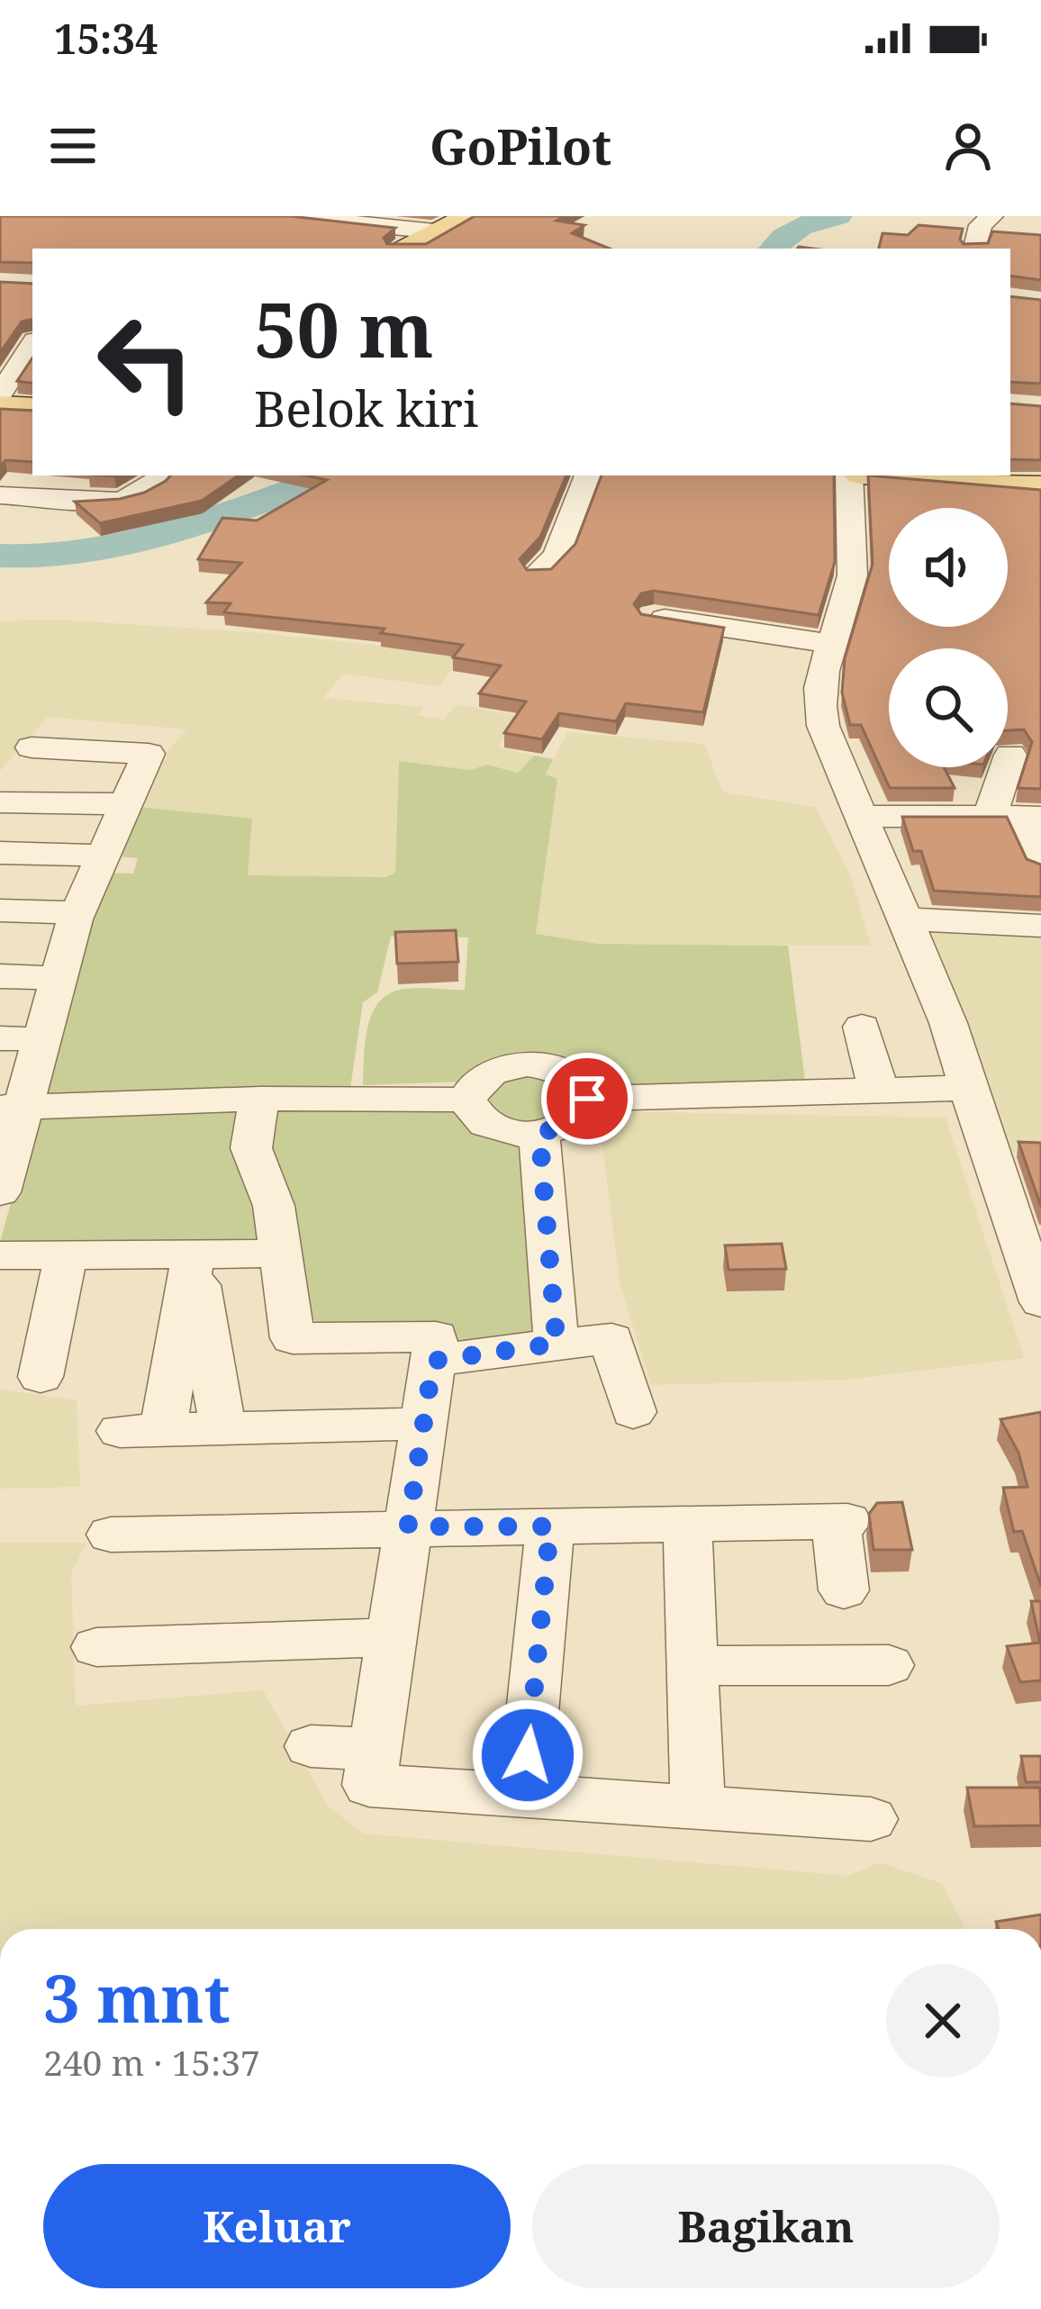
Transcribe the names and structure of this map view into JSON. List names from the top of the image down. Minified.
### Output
{"page":{"status":"15:34","header":"GoPilot","turn":["50 m","Belok kiri"],"heading":["3 mnt","240 m · 15:37"],"buttons":["Keluar","Bagikan"]}}
